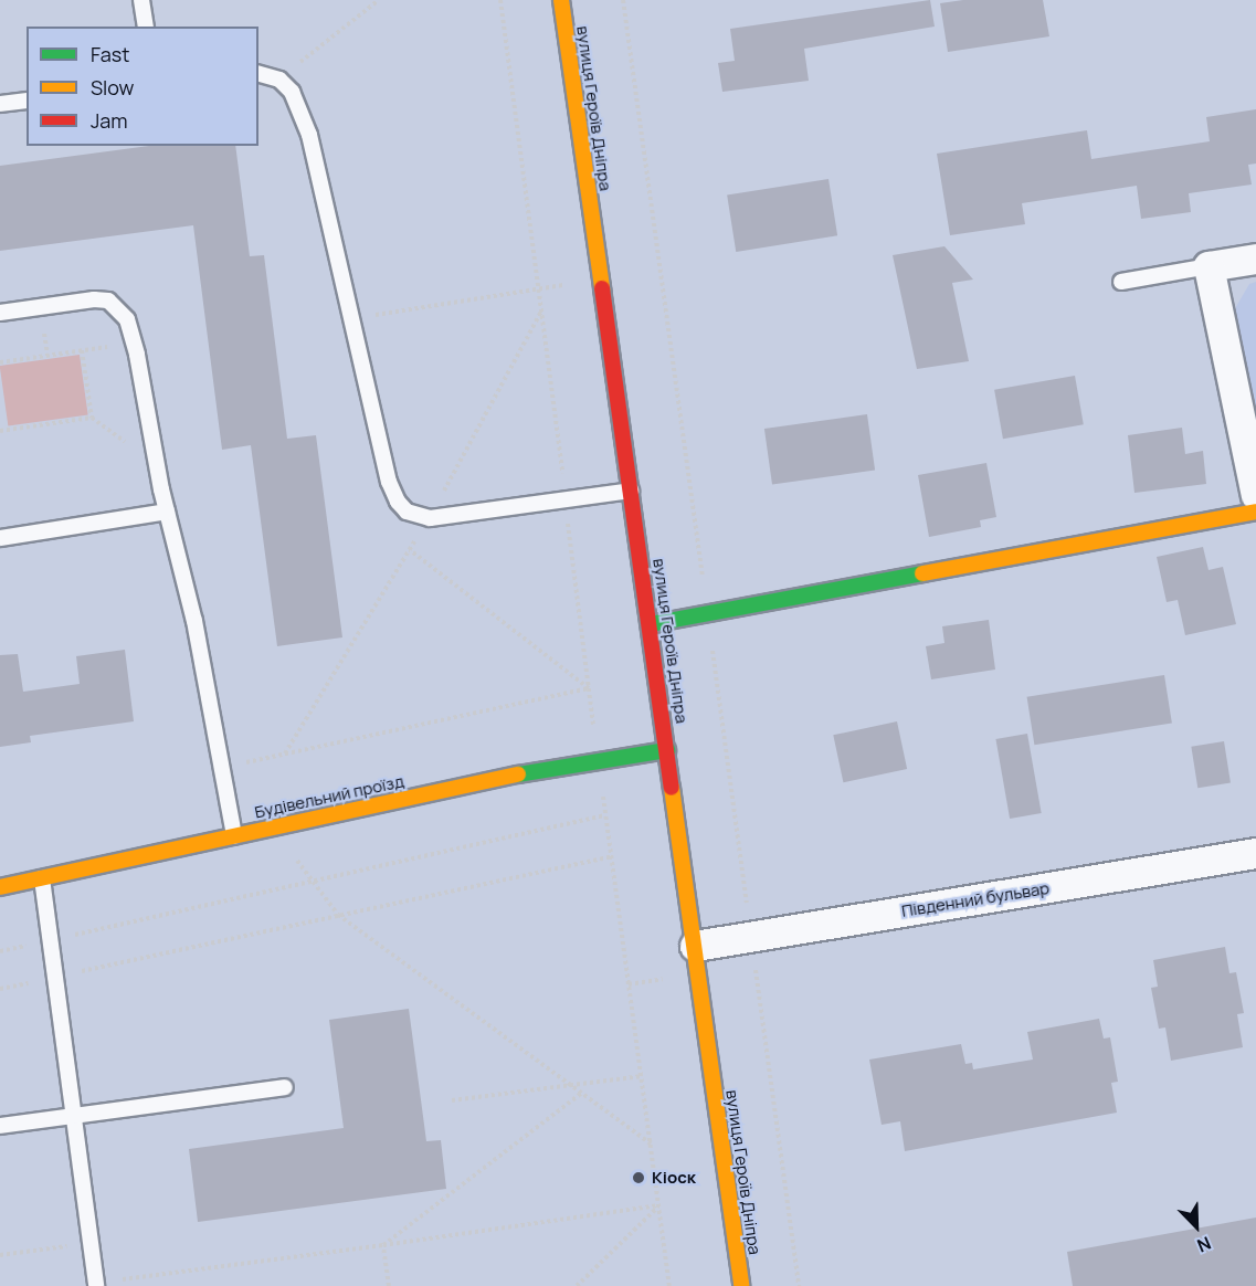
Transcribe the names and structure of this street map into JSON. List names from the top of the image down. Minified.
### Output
{"streets":{"street":["вулиця Героїв Дніпра","Будівельний проїзд","Південний бульвар"]},"crossings":[["вулиця Героїв Дніпра","Будівельний проїзд"],["вулиця Героїв Дніпра","Південний бульвар"]],"places":["Кіоск"],"legend":["Fast","Slow","Jam"],"north":"bottom right"}
